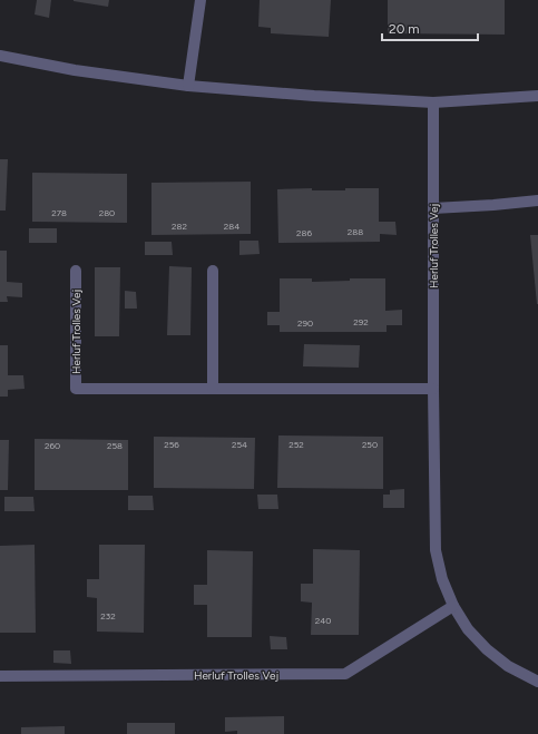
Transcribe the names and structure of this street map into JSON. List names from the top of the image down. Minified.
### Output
{"streets":{"street":["Herluf Trolles Vej"]},"house_numbers":["278","280","282","284","288","286","292","290","256","254","252","250","260","258","232","240"],"scale_bar":"20 m"}
